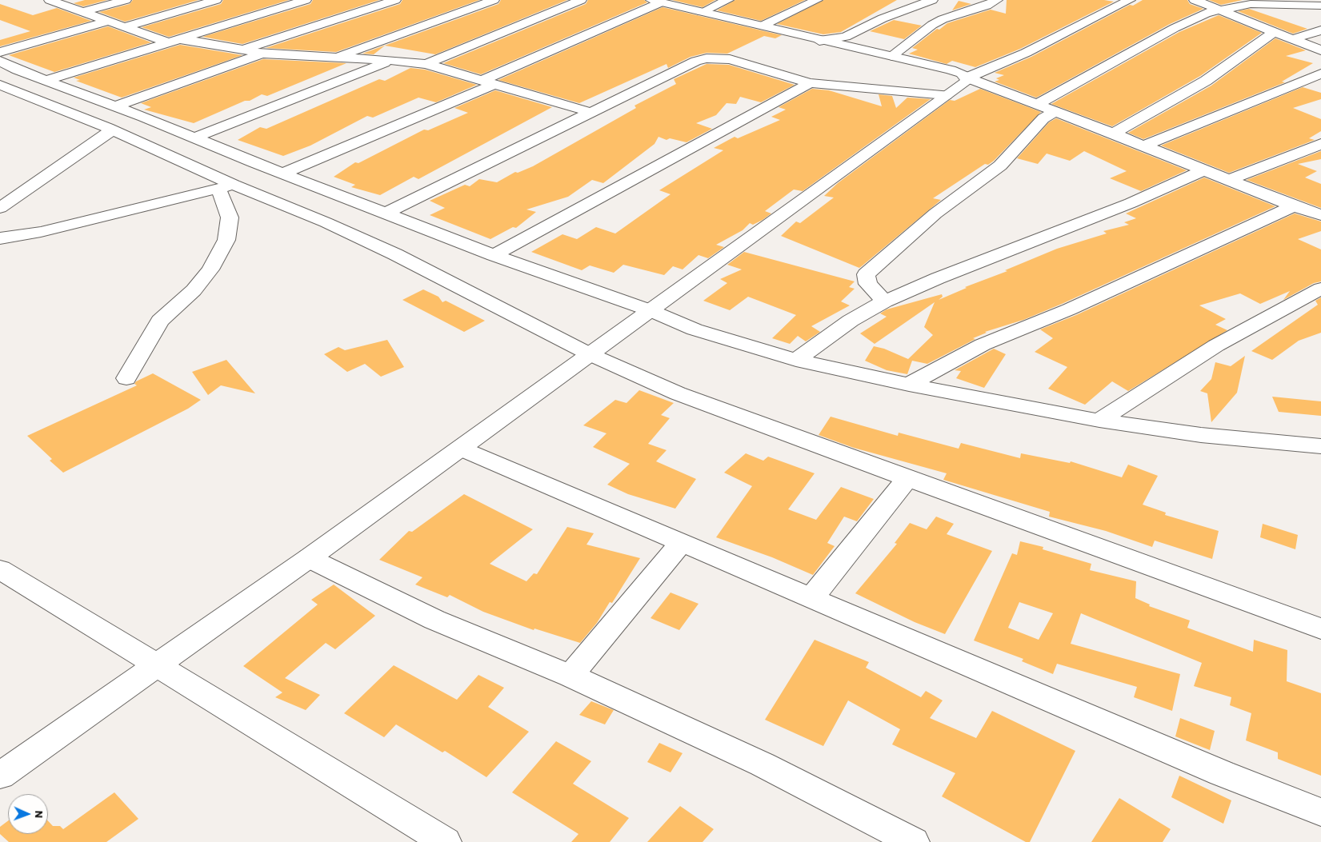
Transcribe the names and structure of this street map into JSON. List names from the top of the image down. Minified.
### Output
{"north":"right"}
